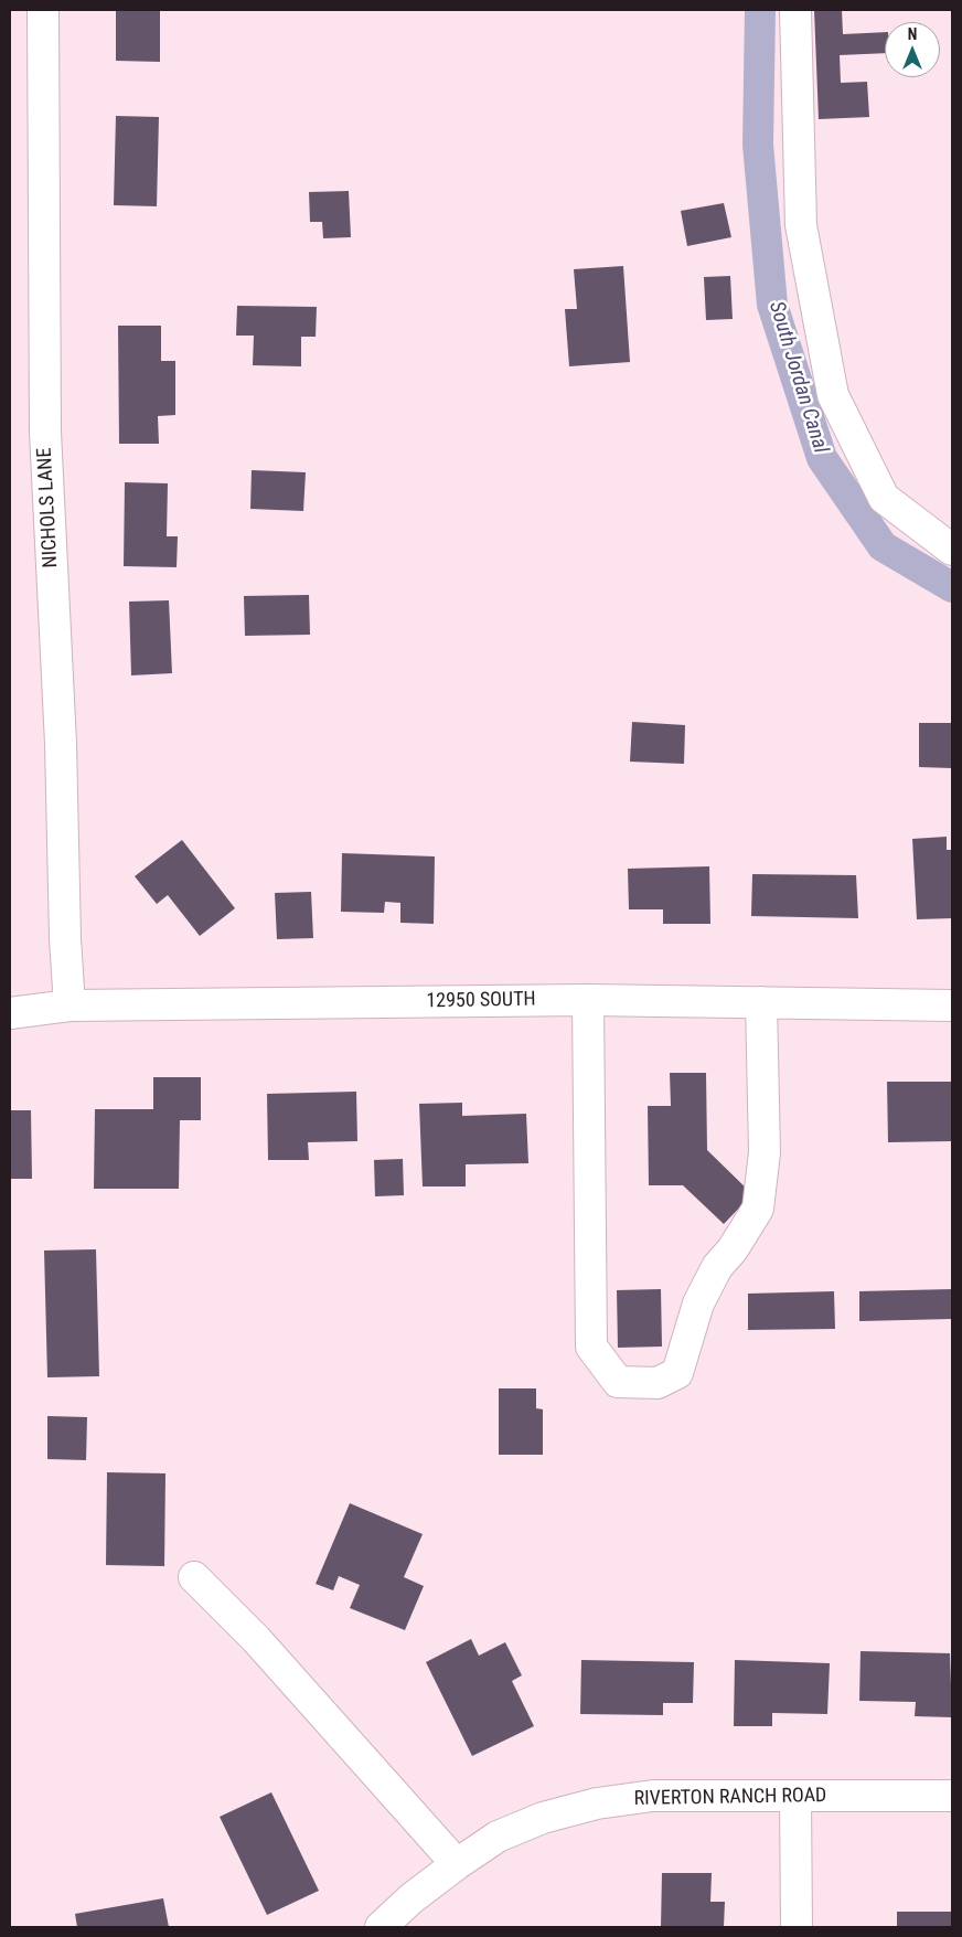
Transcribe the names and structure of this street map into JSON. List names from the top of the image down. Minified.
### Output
{"streets":{"street":["NICHOLS LANE","12950 SOUTH","RIVERTON RANCH ROAD"]},"crossings":[["NICHOLS LANE","12950 SOUTH"]],"water":["South Jordan Canal"],"north":"top"}
